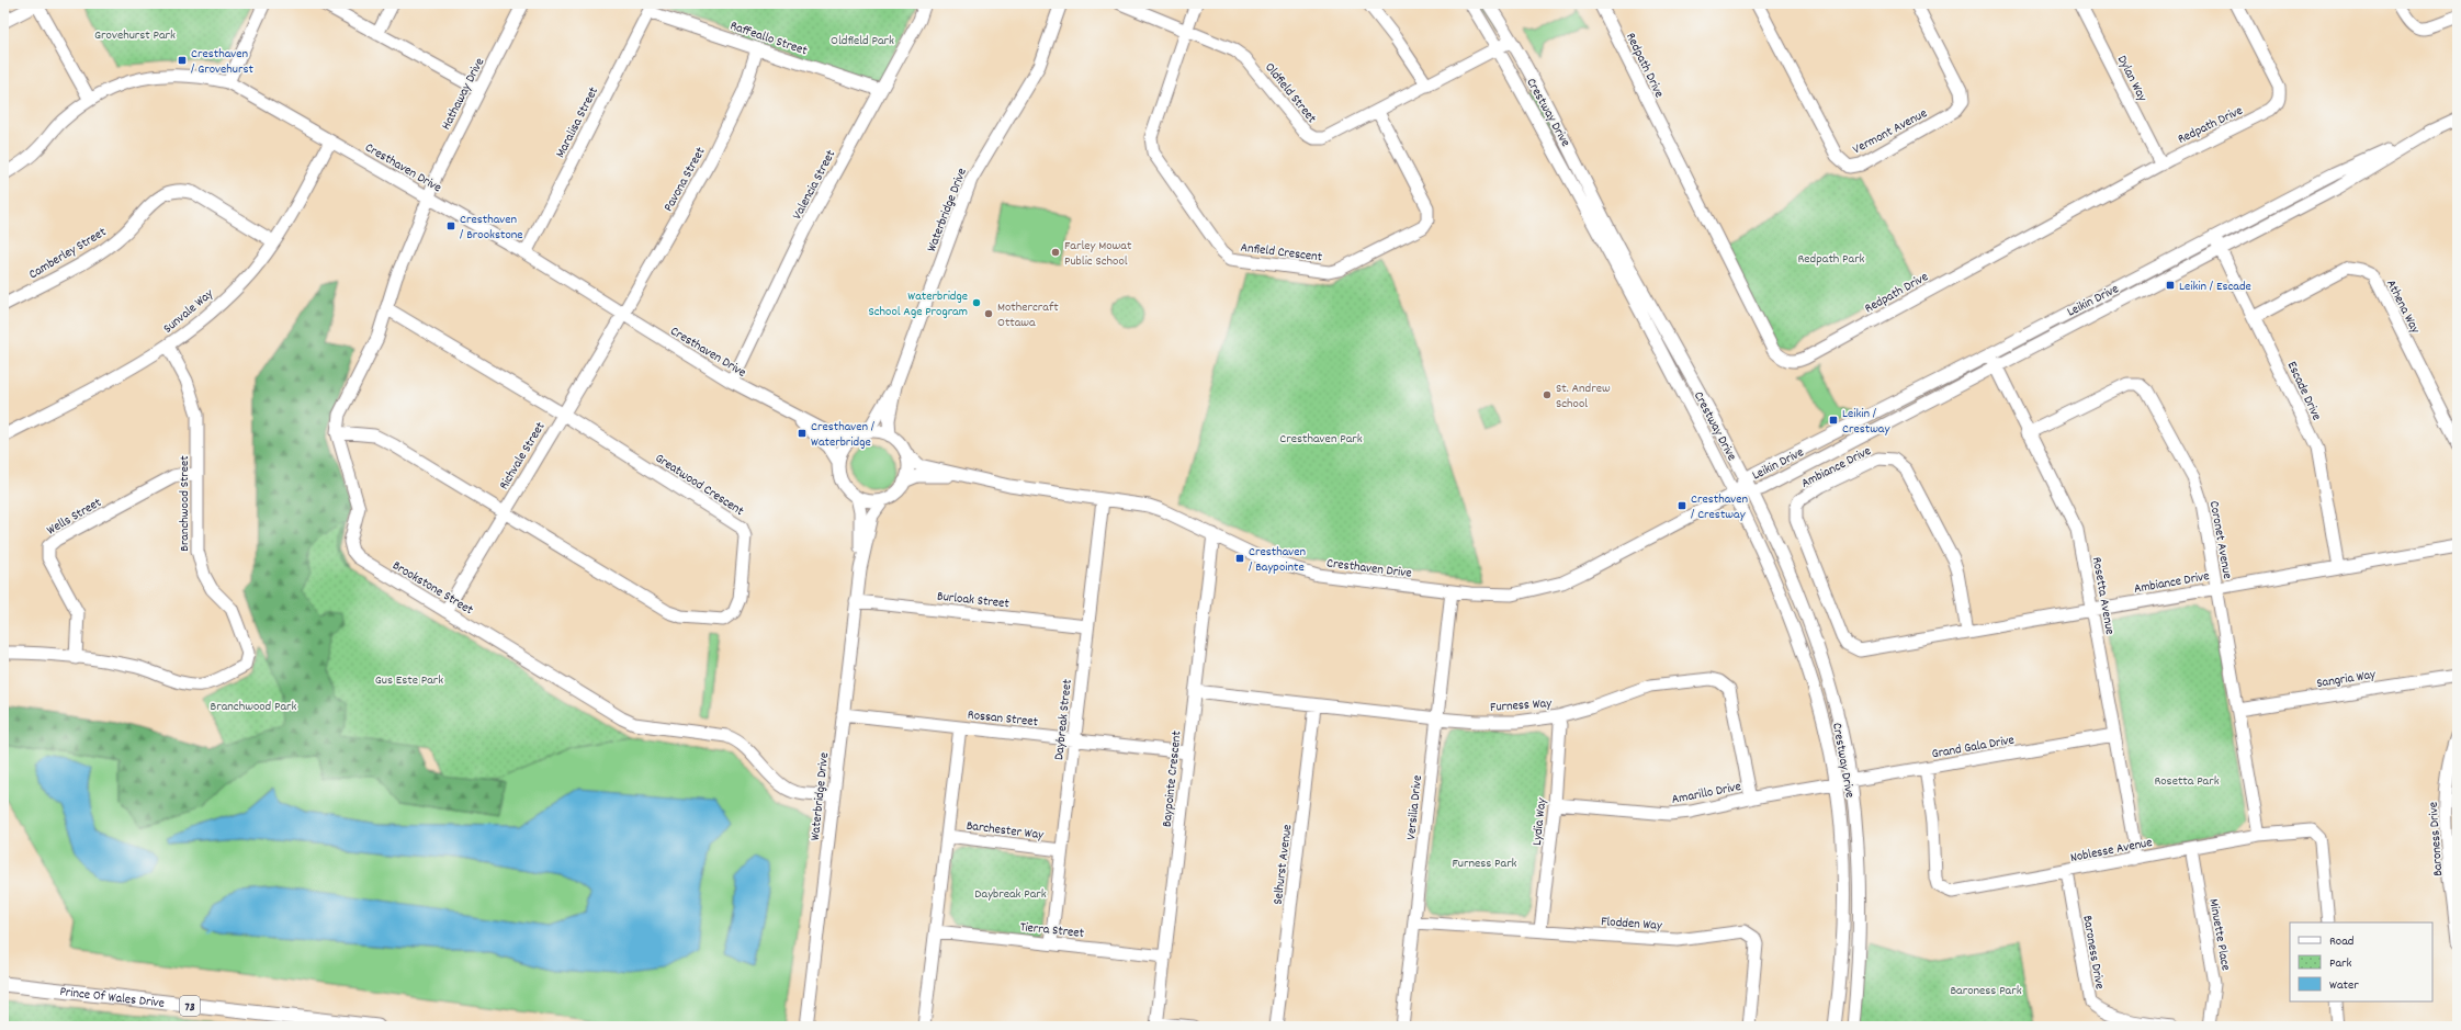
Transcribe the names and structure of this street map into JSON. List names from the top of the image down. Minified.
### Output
{"streets":{"main road":["Prince Of Wales Drive","73"],"street":["Raffeallo Street","Redpath Drive","Dylan Way","Oldfield Street","Hathaway Drive","Crestway Drive","Maralisa Street","Vermont Avenue","Cresthaven Drive","Pavona Street","Valencia Street","Waterbridge Drive","Anfield Crescent","Camberley Street","Leikin Drive","Athena Way","Sunvale Way","Escade Drive","Richvale Street","Ambiance Drive","Greatwood Crescent","Branchwood Street","Wells Street","Coronet Avenue","Brookstone Street","Rosetta Avenue","Burloak Street","Sangria Way","Furness Way","Rossan Street","Daybreak Street","Grand Gala Drive","Baypointe Crescent","Amarillo Drive","Versilia Drive","Lydia Way","Barchester Way","Baroness Drive","Noblesse Avenue","Selhurst Avenue","Flodden Way","Tierra Street","Minuette Place"]},"crossings":[["Raffeallo Street","Maralisa Street"],["Raffeallo Street","Pavona Street"],["Raffeallo Street","Valencia Street"],["Redpath Drive","Dylan Way"],["Oldfield Street","Crestway Drive"],["Oldfield Street","Anfield Crescent"],["Hathaway Drive","Cresthaven Drive"],["Hathaway Drive","Brookstone Street"],["Crestway Drive","Cresthaven Drive"],["Crestway Drive","Leikin Drive"],["Crestway Drive","Grand Gala Drive"],["Crestway Drive","Amarillo Drive"],["Maralisa Street","Cresthaven Drive"],["Cresthaven Drive","Pavona Street"],["Cresthaven Drive","Valencia Street"],["Cresthaven Drive","Waterbridge Drive"],["Cresthaven Drive","Leikin Drive"],["Cresthaven Drive","Sunvale Way"],["Cresthaven Drive","Richvale Street"],["Cresthaven Drive","Brookstone Street"],["Cresthaven Drive","Daybreak Street"],["Cresthaven Drive","Baypointe Crescent"],["Cresthaven Drive","Versilia Drive"],["Pavona Street","Richvale Street"],["Waterbridge Drive","Brookstone Street"],["Waterbridge Drive","Burloak Street"],["Waterbridge Drive","Rossan Street"],["Camberley Street","Sunvale Way"],["Leikin Drive","Escade Drive"],["Leikin Drive","Rosetta Avenue"],["Athena Way","Escade Drive"],["Sunvale Way","Branchwood Street"],["Escade Drive","Ambiance Drive"],["Richvale Street","Greatwood Crescent"],["Richvale Street","Brookstone Street"],["Ambiance Drive","Coronet Avenue"],["Ambiance Drive","Rosetta Avenue"],["Greatwood Crescent","Brookstone Street"],["Branchwood Street","Wells Street"],["Coronet Avenue","Rosetta Avenue"],["Coronet Avenue","Sangria Way"],["Coronet Avenue","Noblesse Avenue"],["Rosetta Avenue","Grand Gala Drive"],["Rosetta Avenue","Noblesse Avenue"],["Burloak Street","Daybreak Street"],["Furness Way","Baypointe Crescent"],["Furness Way","Amarillo Drive"],["Furness Way","Versilia Drive"],["Furness Way","Lydia Way"],["Furness Way","Selhurst Avenue"],["Rossan Street","Daybreak Street"],["Rossan Street","Baypointe Crescent"],["Daybreak Street","Barchester Way"],["Daybreak Street","Tierra Street"],["Grand Gala Drive","Amarillo Drive"],["Grand Gala Drive","Noblesse Avenue"],["Baypointe Crescent","Tierra Street"],["Amarillo Drive","Lydia Way"],["Versilia Drive","Flodden Way"],["Lydia Way","Flodden Way"],["Baroness Drive","Noblesse Avenue"],["Noblesse Avenue","Minuette Place"]],"parks":["Grovehurst Park","Oldfield Park","Redpath Park","Cresthaven Park","Gus Este Park","Branchwood Park","Rosetta Park","Furness Park","Daybreak Park","Baroness Park"],"places":{"transit":["Cresthaven / Grovehurst","Cresthaven / Brookstone","Leikin / Escade","Leikin / Crestway","Cresthaven / Waterbridge","Cresthaven / Crestway","Cresthaven / Baypointe"],"other":["Farley Mowat Public School","Waterbridge School Age Program","Mothercraft Ottawa","St. Andrew School"]},"legend":["Road","Park","Water"]}
